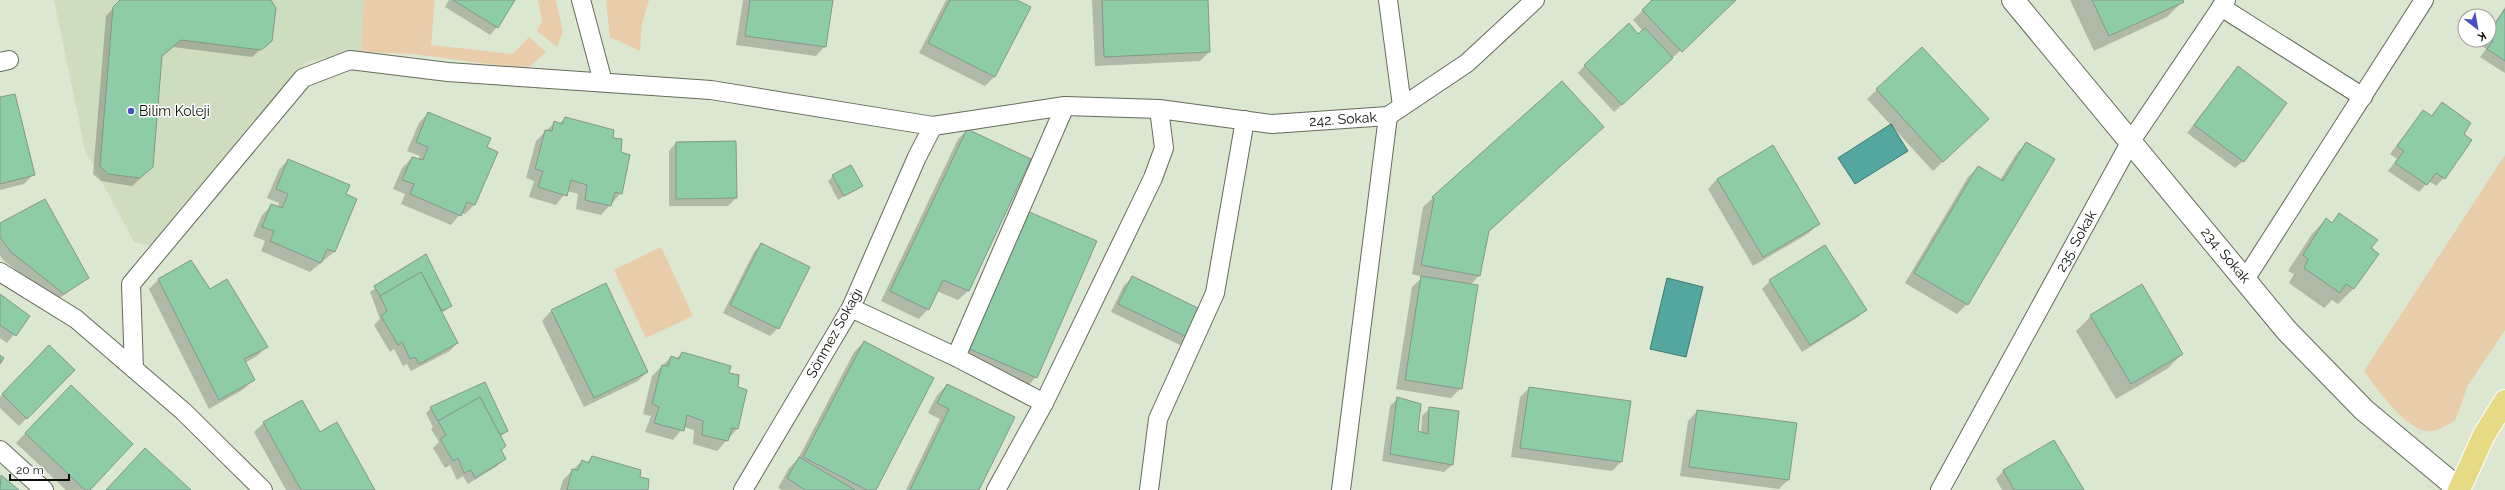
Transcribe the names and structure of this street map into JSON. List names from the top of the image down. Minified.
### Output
{"streets":{"street":["242. Sokak","235. Sokak","234. Sokak","Sönmez Sokağı"]},"crossings":[["242. Sokak","Sönmez Sokağı"],["235. Sokak","234. Sokak"]],"places":["Bilim Koleji"],"scale_bar":"20 m","north":"bottom right"}
